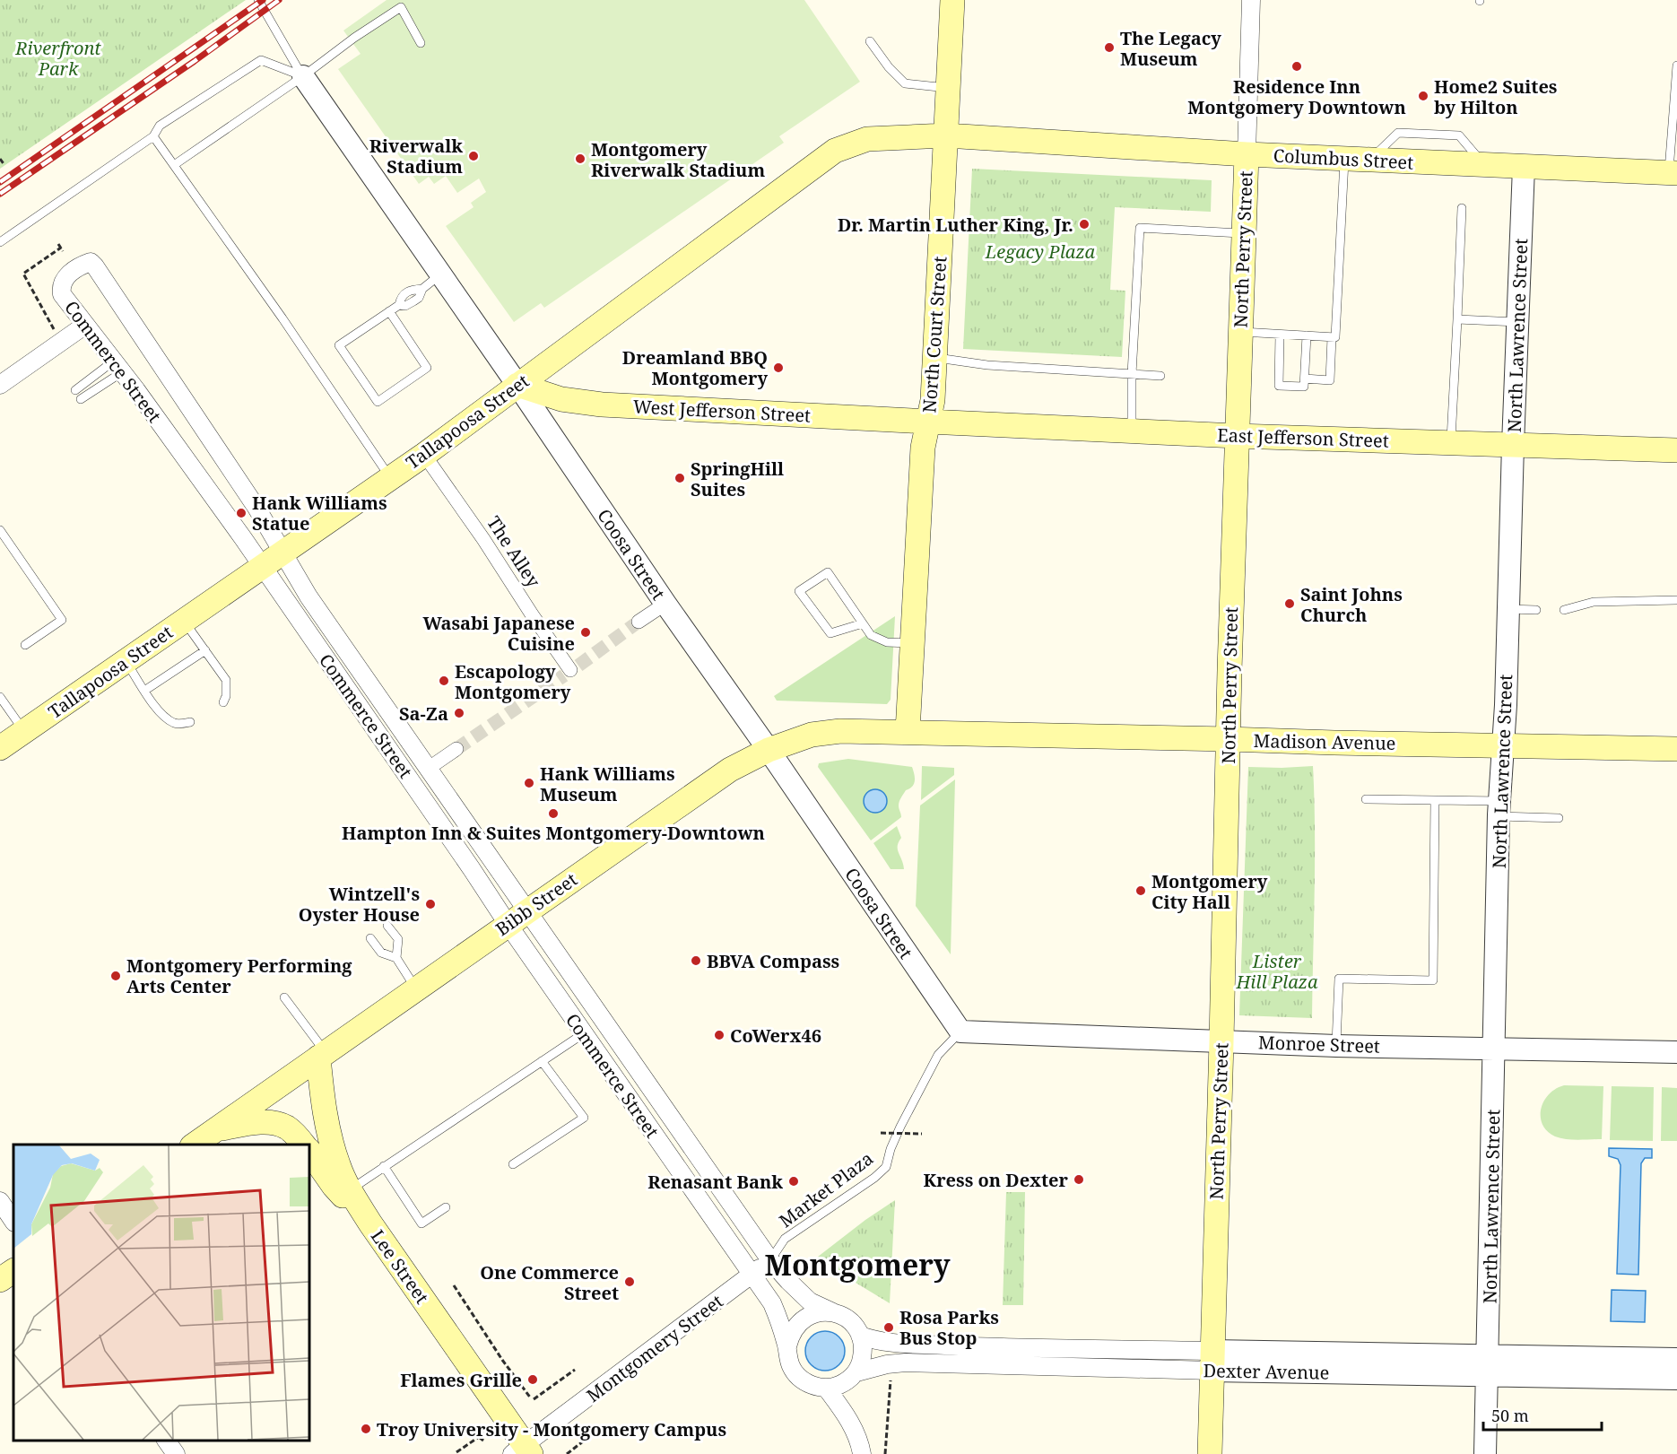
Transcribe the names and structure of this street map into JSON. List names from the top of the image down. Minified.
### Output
{"streets":{"main road":["Columbus Street","North Perry Street","North Court Street","West Jefferson Street","Tallapoosa Street","East Jefferson Street","Madison Avenue","Bibb Street","Lee Street"],"street":["North Lawrence Street","Commerce Street","The Alley","Coosa Street","Monroe Street","Montgomery Street","Dexter Avenue"],"lane":["Market Plaza"]},"crossings":[["Columbus Street","North Perry Street"],["Columbus Street","North Court Street"],["Columbus Street","North Lawrence Street"],["Columbus Street","Tallapoosa Street"],["North Perry Street","East Jefferson Street"],["North Perry Street","Madison Avenue"],["North Perry Street","Monroe Street"],["North Perry Street","Dexter Avenue"],["North Court Street","West Jefferson Street"],["North Court Street","Tallapoosa Street"],["North Court Street","East Jefferson Street"],["North Court Street","Madison Avenue"],["North Court Street","Bibb Street"],["North Lawrence Street","East Jefferson Street"],["North Lawrence Street","Madison Avenue"],["North Lawrence Street","Monroe Street"],["North Lawrence Street","Dexter Avenue"],["Commerce Street","Tallapoosa Street"],["Commerce Street","Bibb Street"],["Commerce Street","Market Plaza"],["Commerce Street","Montgomery Street"],["Commerce Street","Dexter Avenue"],["West Jefferson Street","Tallapoosa Street"],["West Jefferson Street","East Jefferson Street"],["West Jefferson Street","Coosa Street"],["Tallapoosa Street","The Alley"],["Tallapoosa Street","Coosa Street"],["Coosa Street","Bibb Street"],["Coosa Street","Monroe Street"],["Coosa Street","Market Plaza"],["Madison Avenue","Bibb Street"],["Bibb Street","Lee Street"],["Monroe Street","Market Plaza"],["Market Plaza","Montgomery Street"],["Lee Street","Montgomery Street"]],"districts":["Montgomery"],"parks":["Riverfront Park","Legacy Plaza","Lister Hill Plaza"],"places":["The Legacy Museum","Residence Inn Montgomery Downtown","Home2 Suites by Hilton","Riverwalk Stadium","Montgomery Riverwalk Stadium","Dr. Martin Luther King, Jr.","Dreamland BBQ Montgomery","SpringHill Suites","Hank Williams Statue","Saint Johns Church","Wasabi Japanese Cuisine","Escapology Montgomery","Sa-Za","Hank Williams Museum","Hampton Inn & Suites Montgomery-Downtown","Montgomery City Hall","Wintzell's Oyster House","BBVA Compass","Montgomery Performing Arts Center","CoWerx46","Kress on Dexter","Renasant Bank","One Commerce Street","Rosa Parks Bus Stop","Flames Grille","Troy University - Montgomery Campus"],"scale_bar":"50 m"}
